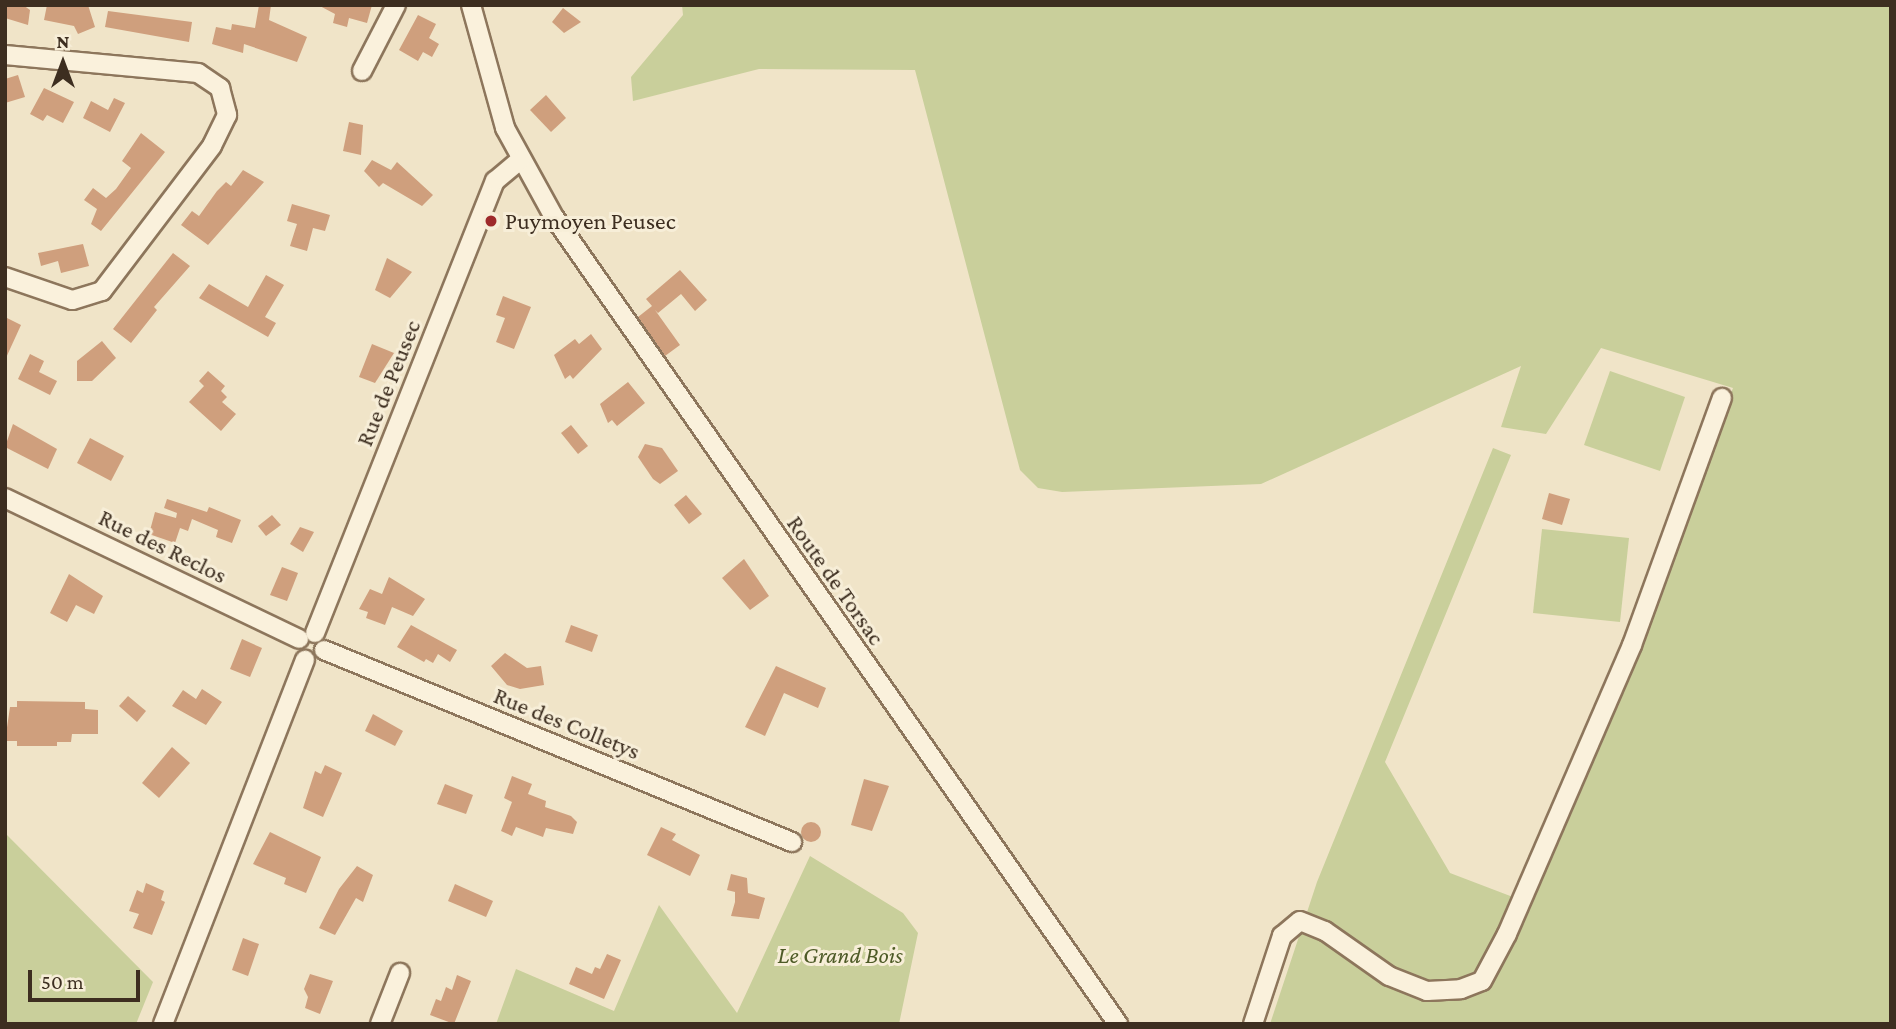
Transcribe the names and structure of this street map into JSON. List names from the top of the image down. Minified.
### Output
{"streets":{"street":["Rue de Peusec","Rue des Reclos","Route de Torsac","Rue des Colletys"]},"crossings":[["Rue de Peusec","Rue des Reclos"],["Rue de Peusec","Route de Torsac"],["Rue de Peusec","Rue des Colletys"],["Rue des Reclos","Rue des Colletys"]],"parks":["Le Grand Bois"],"places":["Puymoyen Peusec"],"scale_bar":"50 m","north":"top"}
